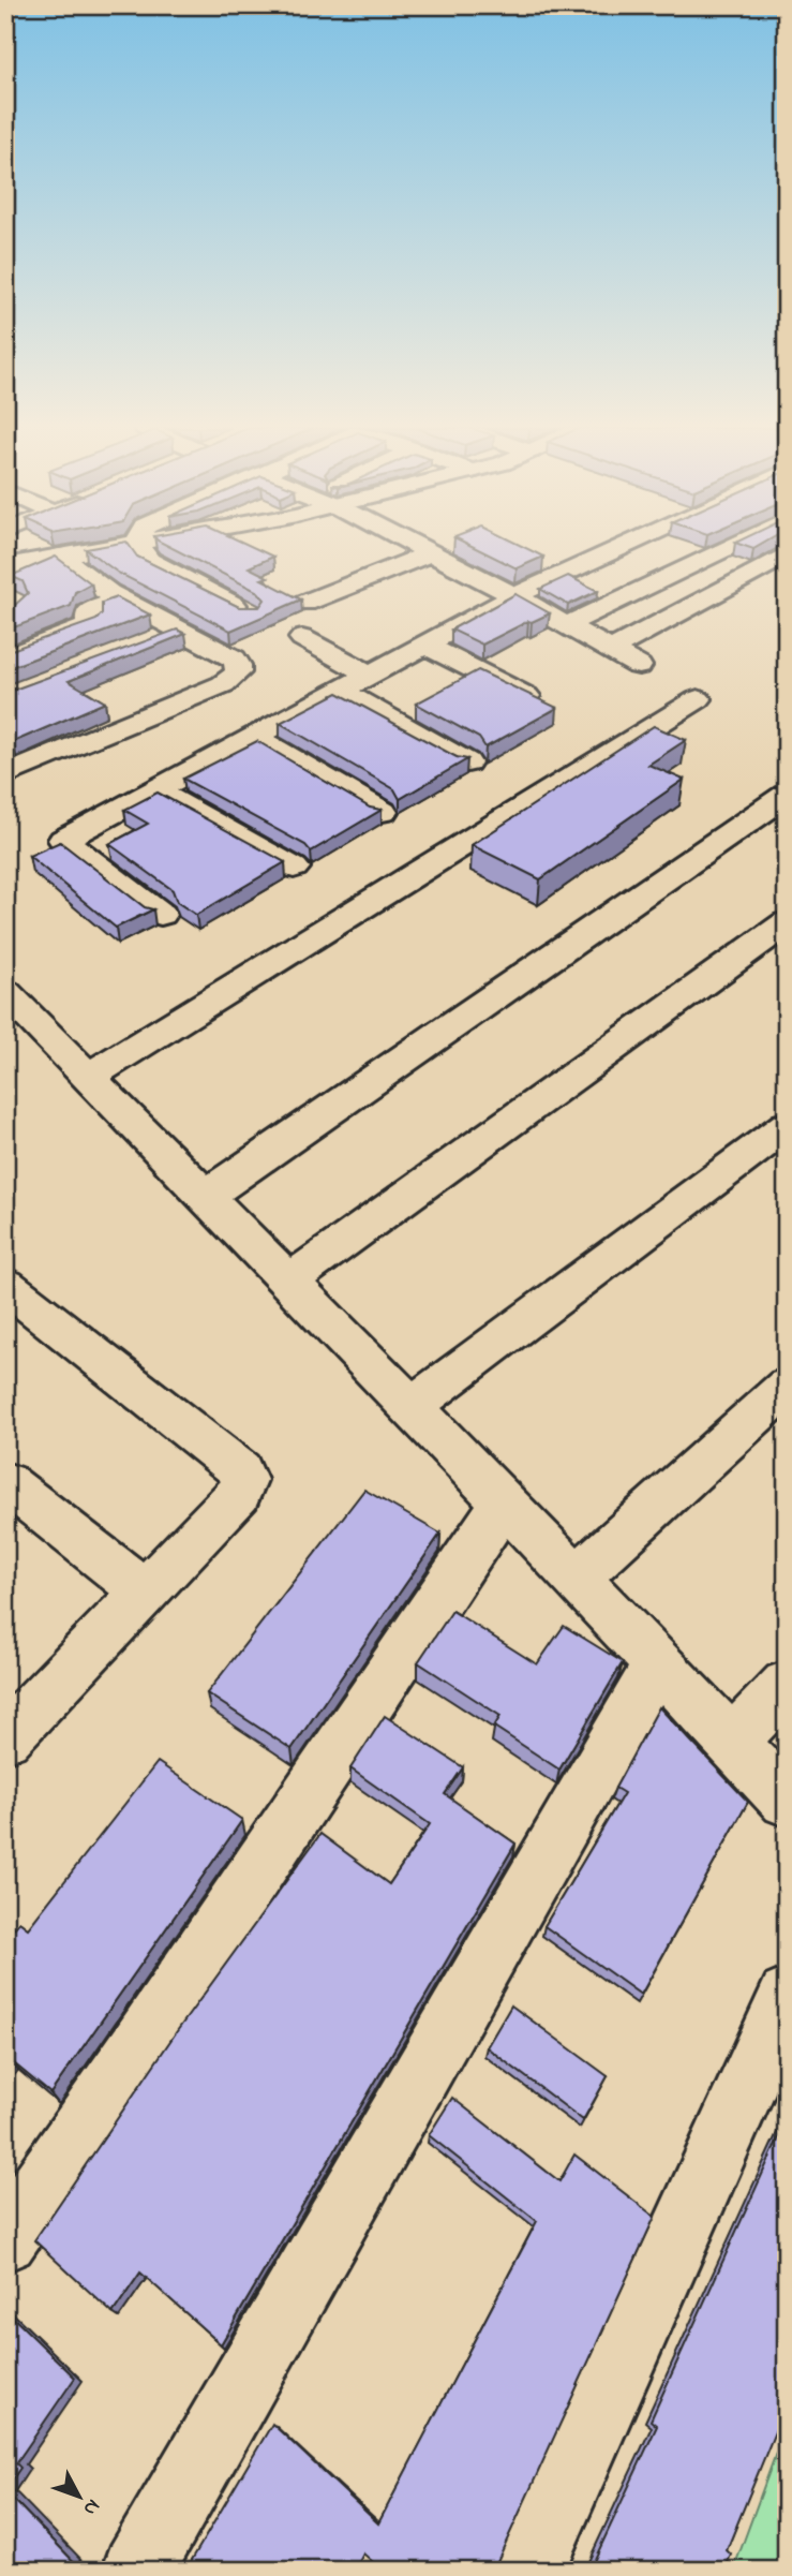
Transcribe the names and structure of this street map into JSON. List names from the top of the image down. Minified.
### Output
{"north":"bottom right"}
